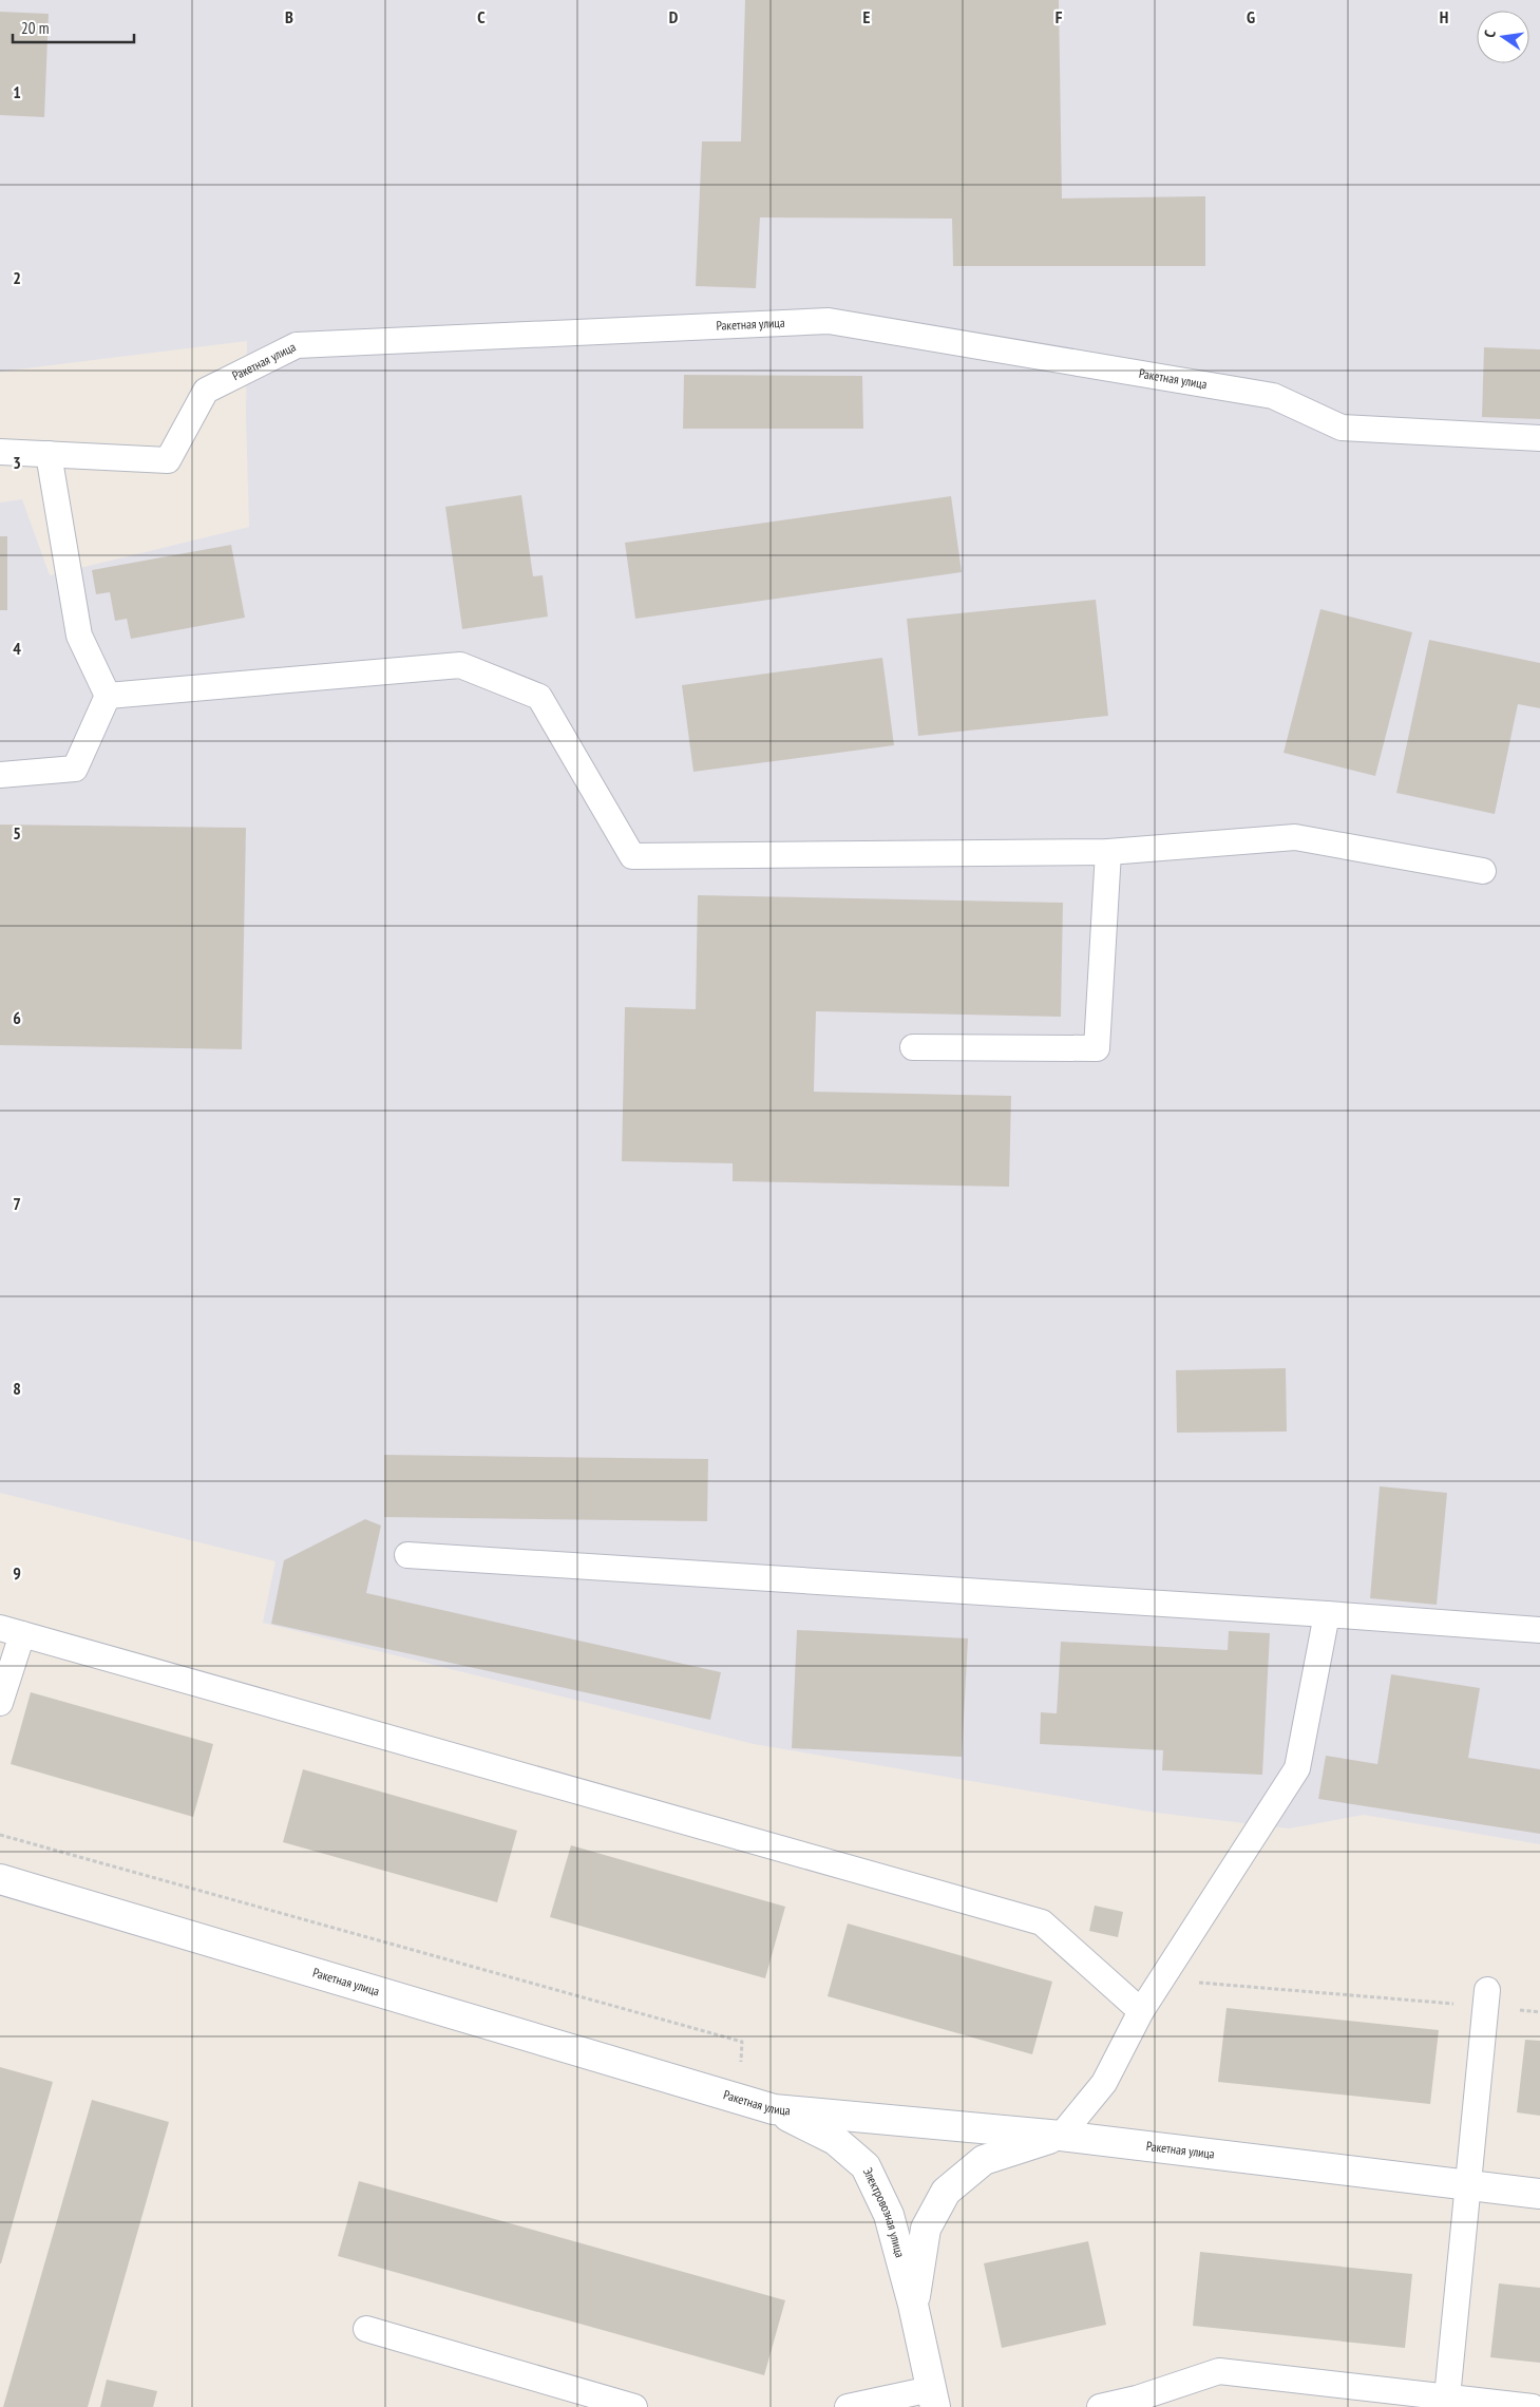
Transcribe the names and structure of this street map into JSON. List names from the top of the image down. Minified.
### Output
{"streets":{"street":["Ракетная улица","Электровозная улица"]},"crossings":[["Ракетная улица","Электровозная улица"]],"scale_bar":"20 m","north":"left","grid":{"columns":["B","C","D","E","F","G","H"],"rows":["1","2","3","4","5","6","7","8","9"]}}
